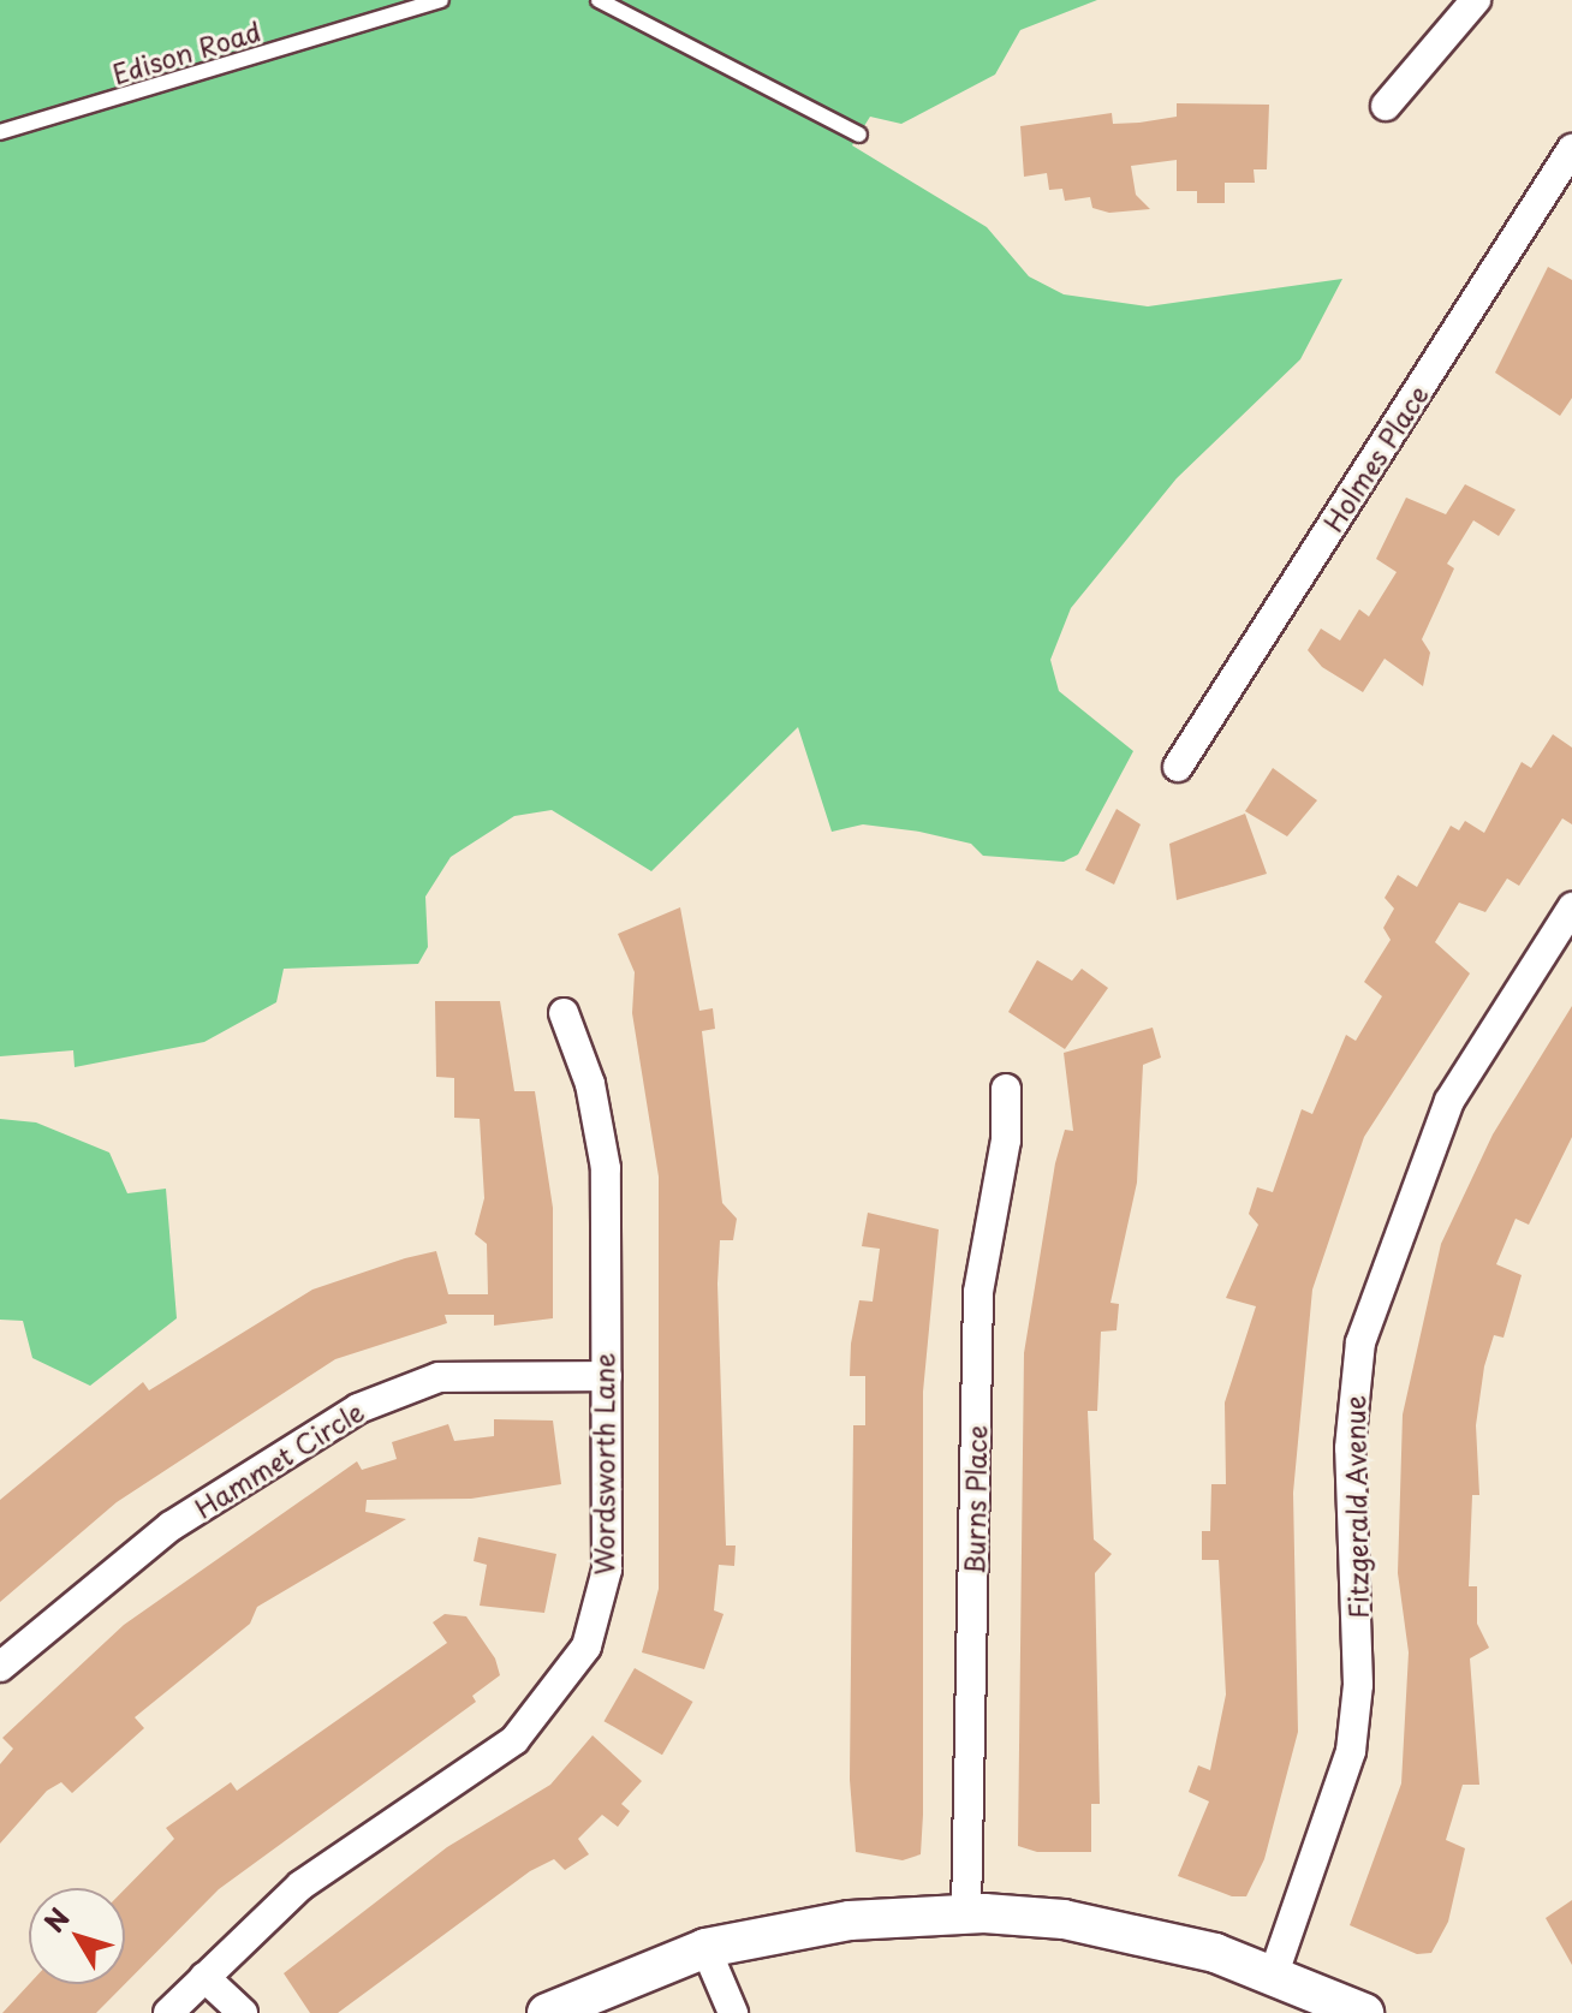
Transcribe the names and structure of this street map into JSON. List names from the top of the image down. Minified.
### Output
{"streets":{"street":["Holmes Place","Hammet Circle","Wordsworth Lane","Burns Place","Fitzgerald Avenue"],"lane":["Edison Road"]},"crossings":[["Hammet Circle","Wordsworth Lane"]],"north":"top left"}
